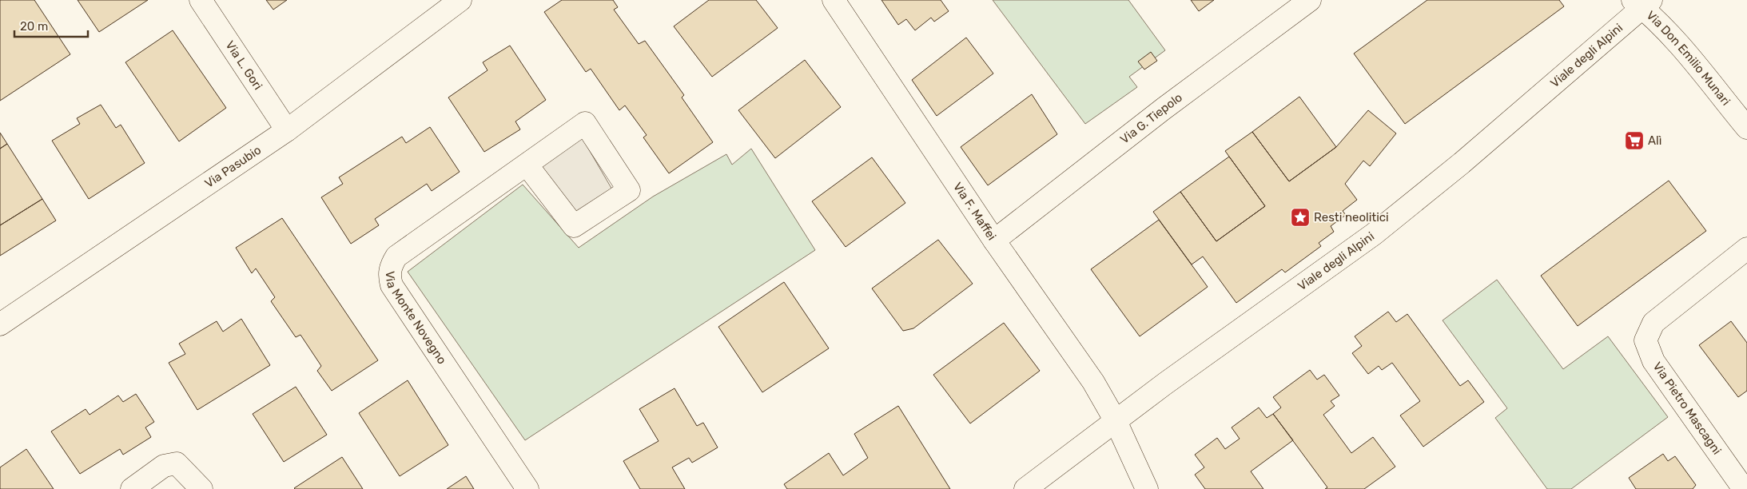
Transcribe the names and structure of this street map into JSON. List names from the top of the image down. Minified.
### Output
{"streets":{"street":["Viale degli Alpini","Via Don Emilio Munari","Via L. Gori","Via G. Tiepolo","Via Pasubio","Via F. Maffei","Via Monte Novegno","Via Pietro Mascagni"]},"crossings":[["Viale degli Alpini","Via Don Emilio Munari"],["Viale degli Alpini","Via F. Maffei"],["Via L. Gori","Via Pasubio"],["Via G. Tiepolo","Via F. Maffei"]],"places":{"supermarket":["Alì"],"place":["Resti neolitici"]},"scale_bar":"20 m"}
